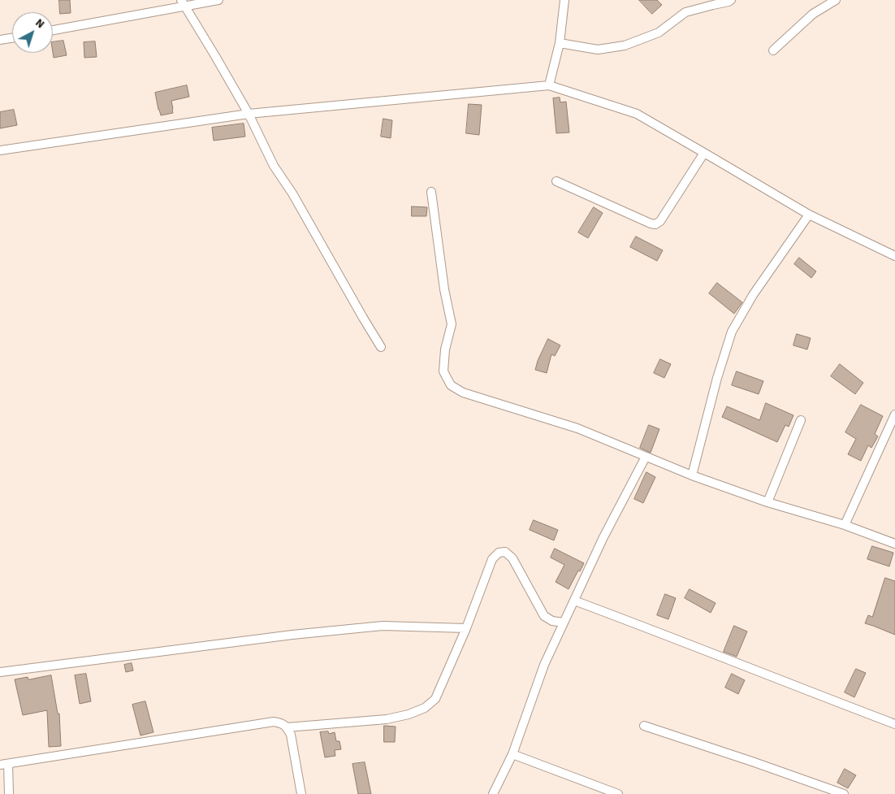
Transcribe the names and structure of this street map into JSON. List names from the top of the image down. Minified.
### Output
{"north":"top right"}
